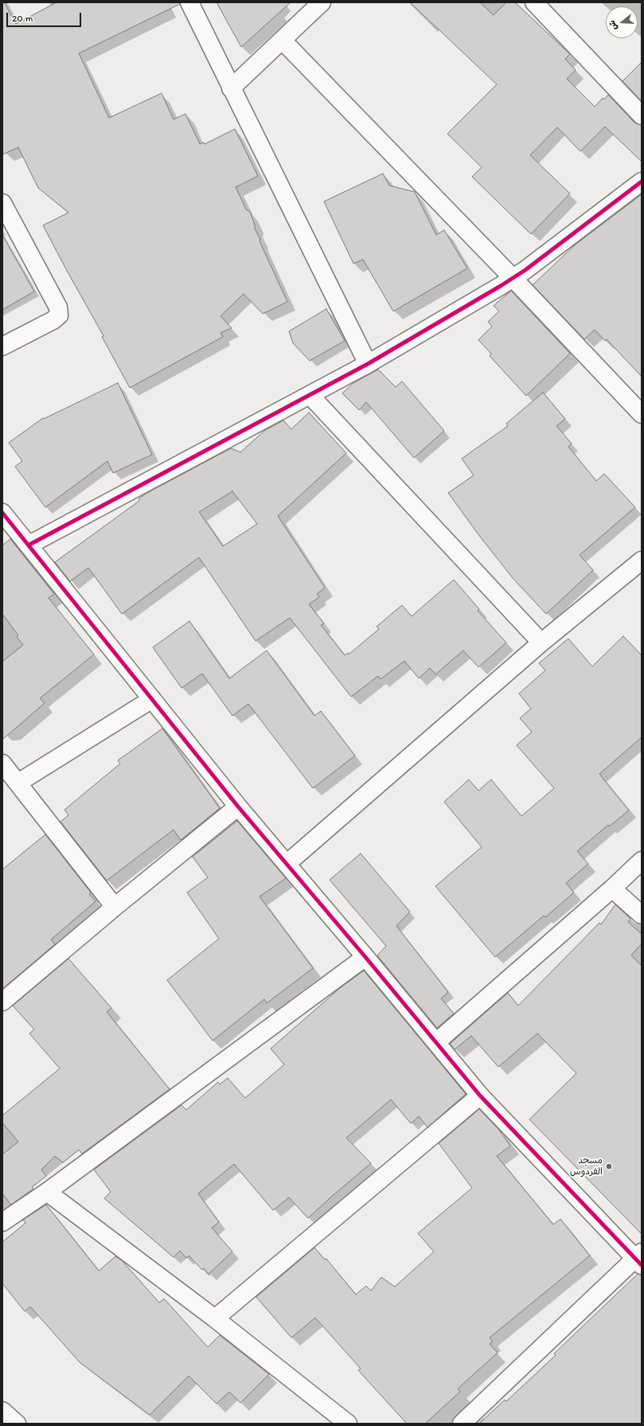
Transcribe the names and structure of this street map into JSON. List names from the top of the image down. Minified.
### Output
{"places":["مسجد الفردوس"],"scale_bar":"20 m","north":"left"}
